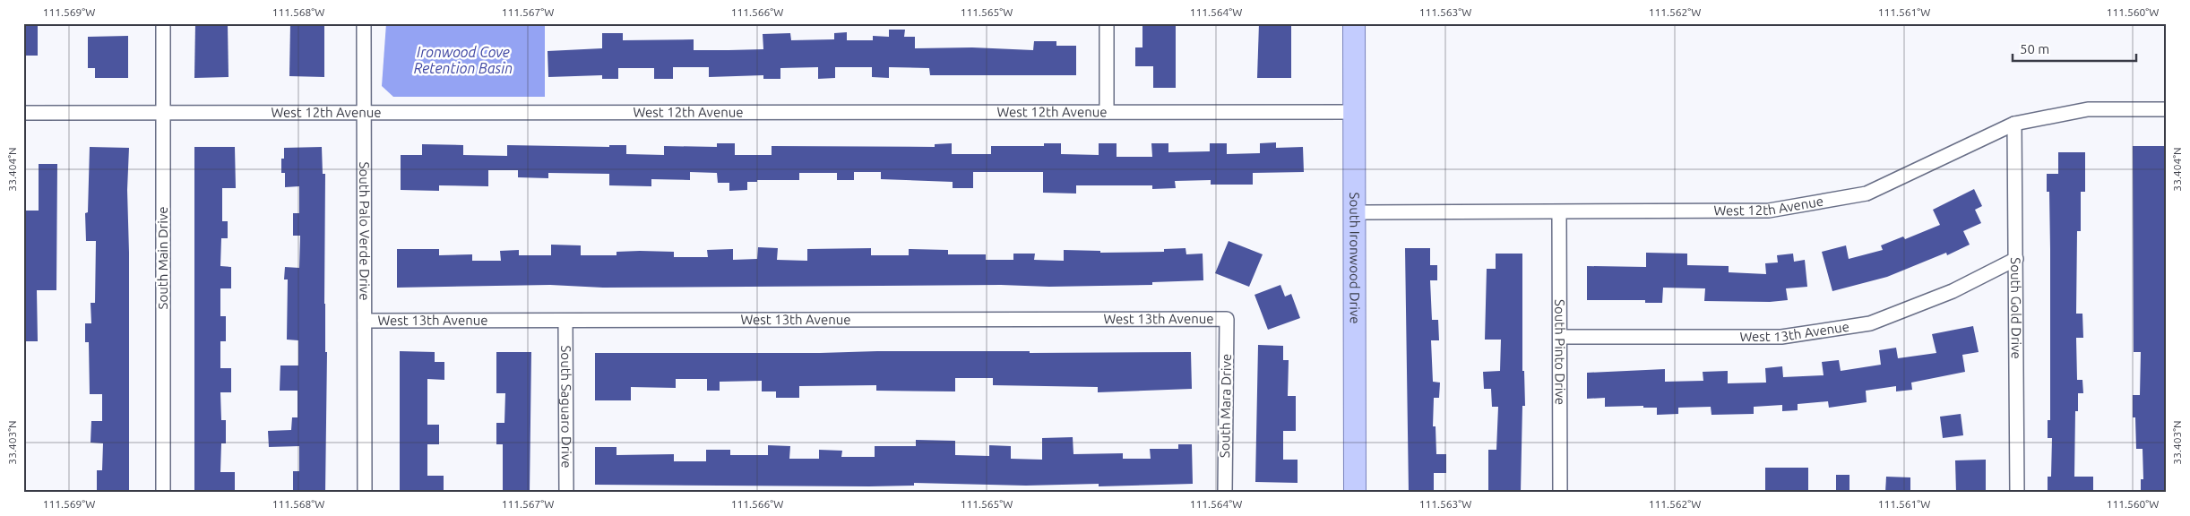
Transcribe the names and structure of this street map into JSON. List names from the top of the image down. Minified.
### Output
{"streets":{"main road":["South Ironwood Drive"],"street":["West 12th Avenue","South Palo Verde Drive","South Main Drive","South Gold Drive","West 13th Avenue","South Pinto Drive","South Mara Drive","South Saguaro Drive"]},"crossings":[["West 12th Avenue","South Palo Verde Drive"],["West 12th Avenue","South Main Drive"],["West 12th Avenue","South Ironwood Drive"],["West 12th Avenue","South Gold Drive"],["West 12th Avenue","South Pinto Drive"],["South Palo Verde Drive","West 13th Avenue"],["South Gold Drive","West 13th Avenue"],["West 13th Avenue","South Pinto Drive"],["West 13th Avenue","South Mara Drive"],["West 13th Avenue","South Saguaro Drive"]],"water":["Ironwood Cove Retention Basin"],"scale_bar":"50 m","coordinates":["111.569°W","111.568°W","111.567°W","111.566°W","111.565°W","111.564°W","111.563°W","111.562°W","111.561°W","111.560°W","33.404°N","33.403°N"]}
